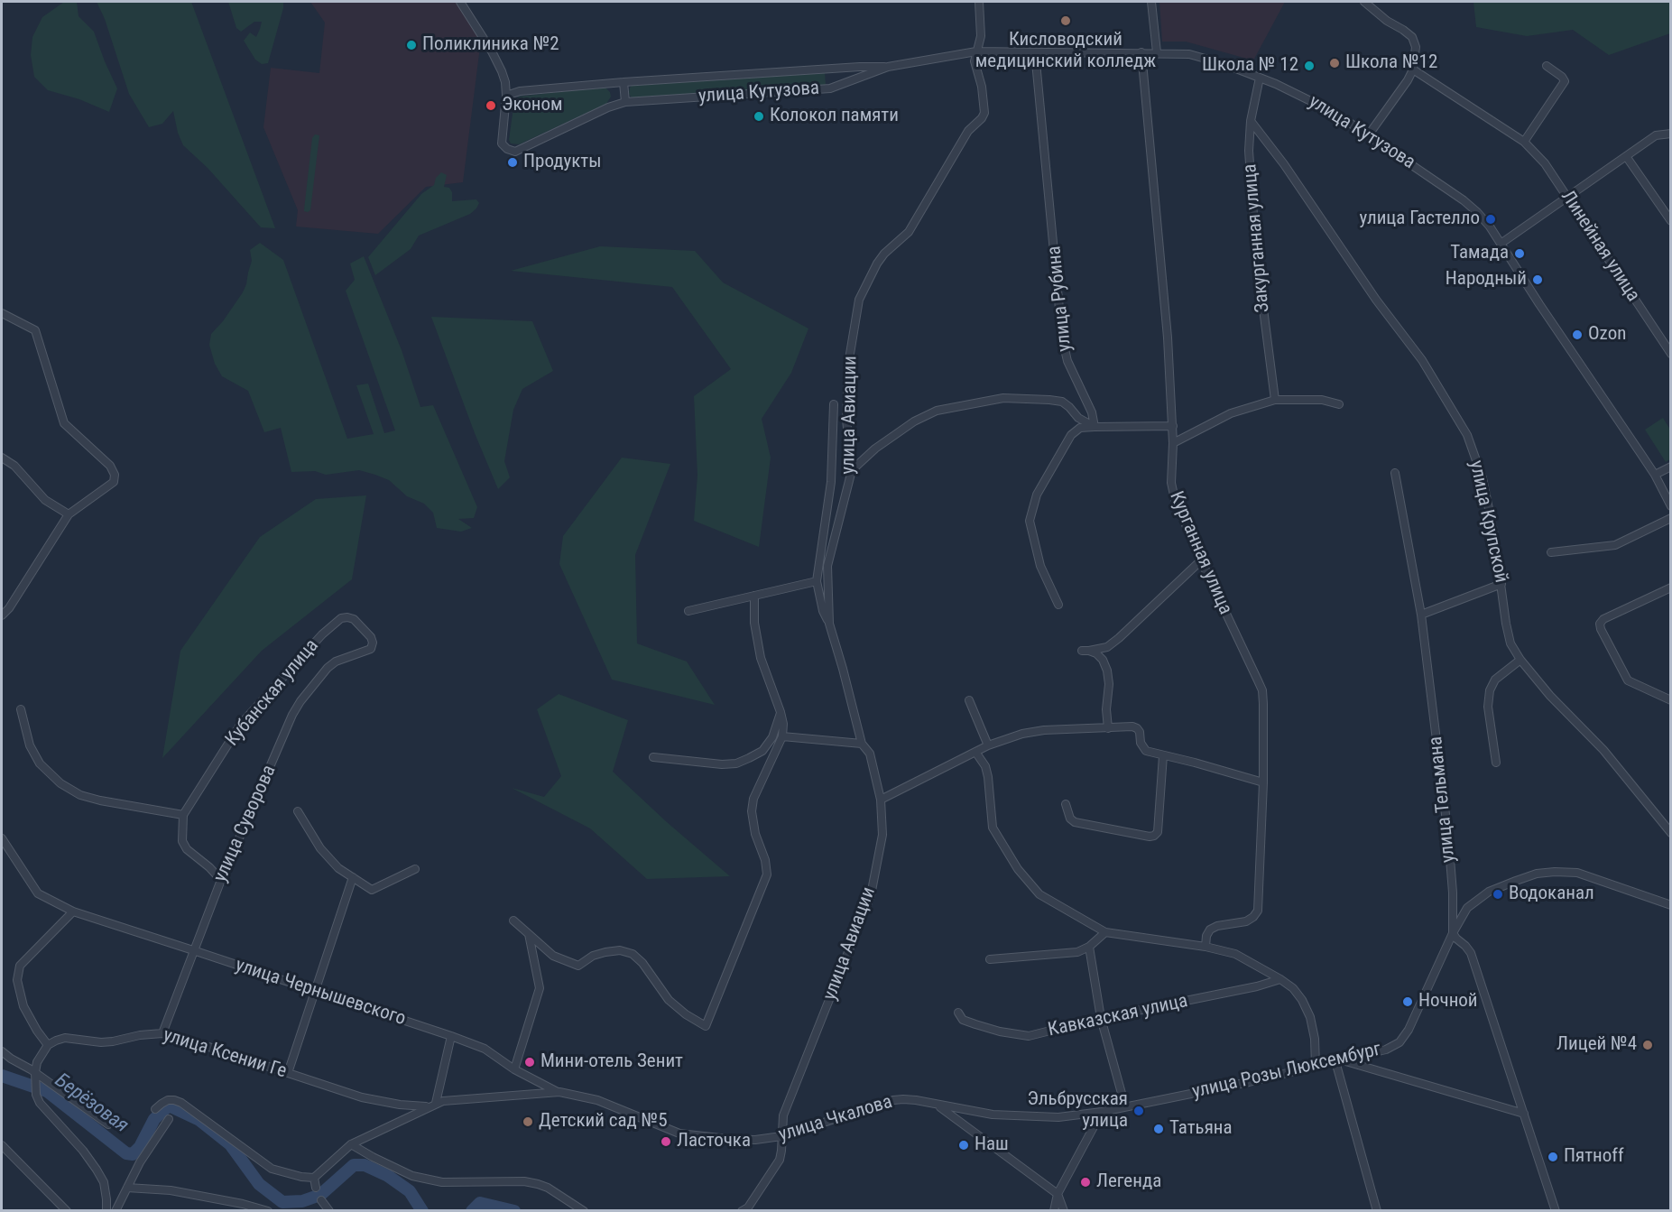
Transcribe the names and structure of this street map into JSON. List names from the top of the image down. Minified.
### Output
{"streets":{"street":["улица Кутузова","Закурганная улица","Линейная улица","улица Рубина","улица Авиации","улица Крупской","Курганная улица","Кубанская улица","улица Тельмана","улица Суворова","улица Чернышевского","Кавказская улица","улица Ксении Ге","улица Розы Люксембург","улица Чкалова"]},"crossings":[["улица Кутузова","Закурганная улица"],["улица Кутузова","улица Рубина"],["улица Кутузова","улица Авиации"],["улица Кутузова","Курганная улица"],["Закурганная улица","улица Крупской"],["улица Авиации","улица Чкалова"],["Кубанская улица","улица Суворова"],["улица Тельмана","улица Розы Люксембург"],["улица Суворова","улица Чернышевского"],["улица Суворова","улица Ксении Ге"],["улица Чернышевского","улица Чкалова"],["улица Ксении Ге","улица Чкалова"],["улица Розы Люксембург","улица Чкалова"]],"water":["Берёзовая"],"places":["Кисловодский медицинский колледж","Поликлиника №2","Школа №12","Школа № 12","Эконом","Колокол памяти","Продукты","улица Гастелло","Тамада","Народный","Ozon","Водоканал","Ночной","Лицей №4","Мини-отель Зенит","Эльбрусская улица","Детский сад №5","Татьяна","Ласточка","Наш","Пятнoff","Легенда"]}
